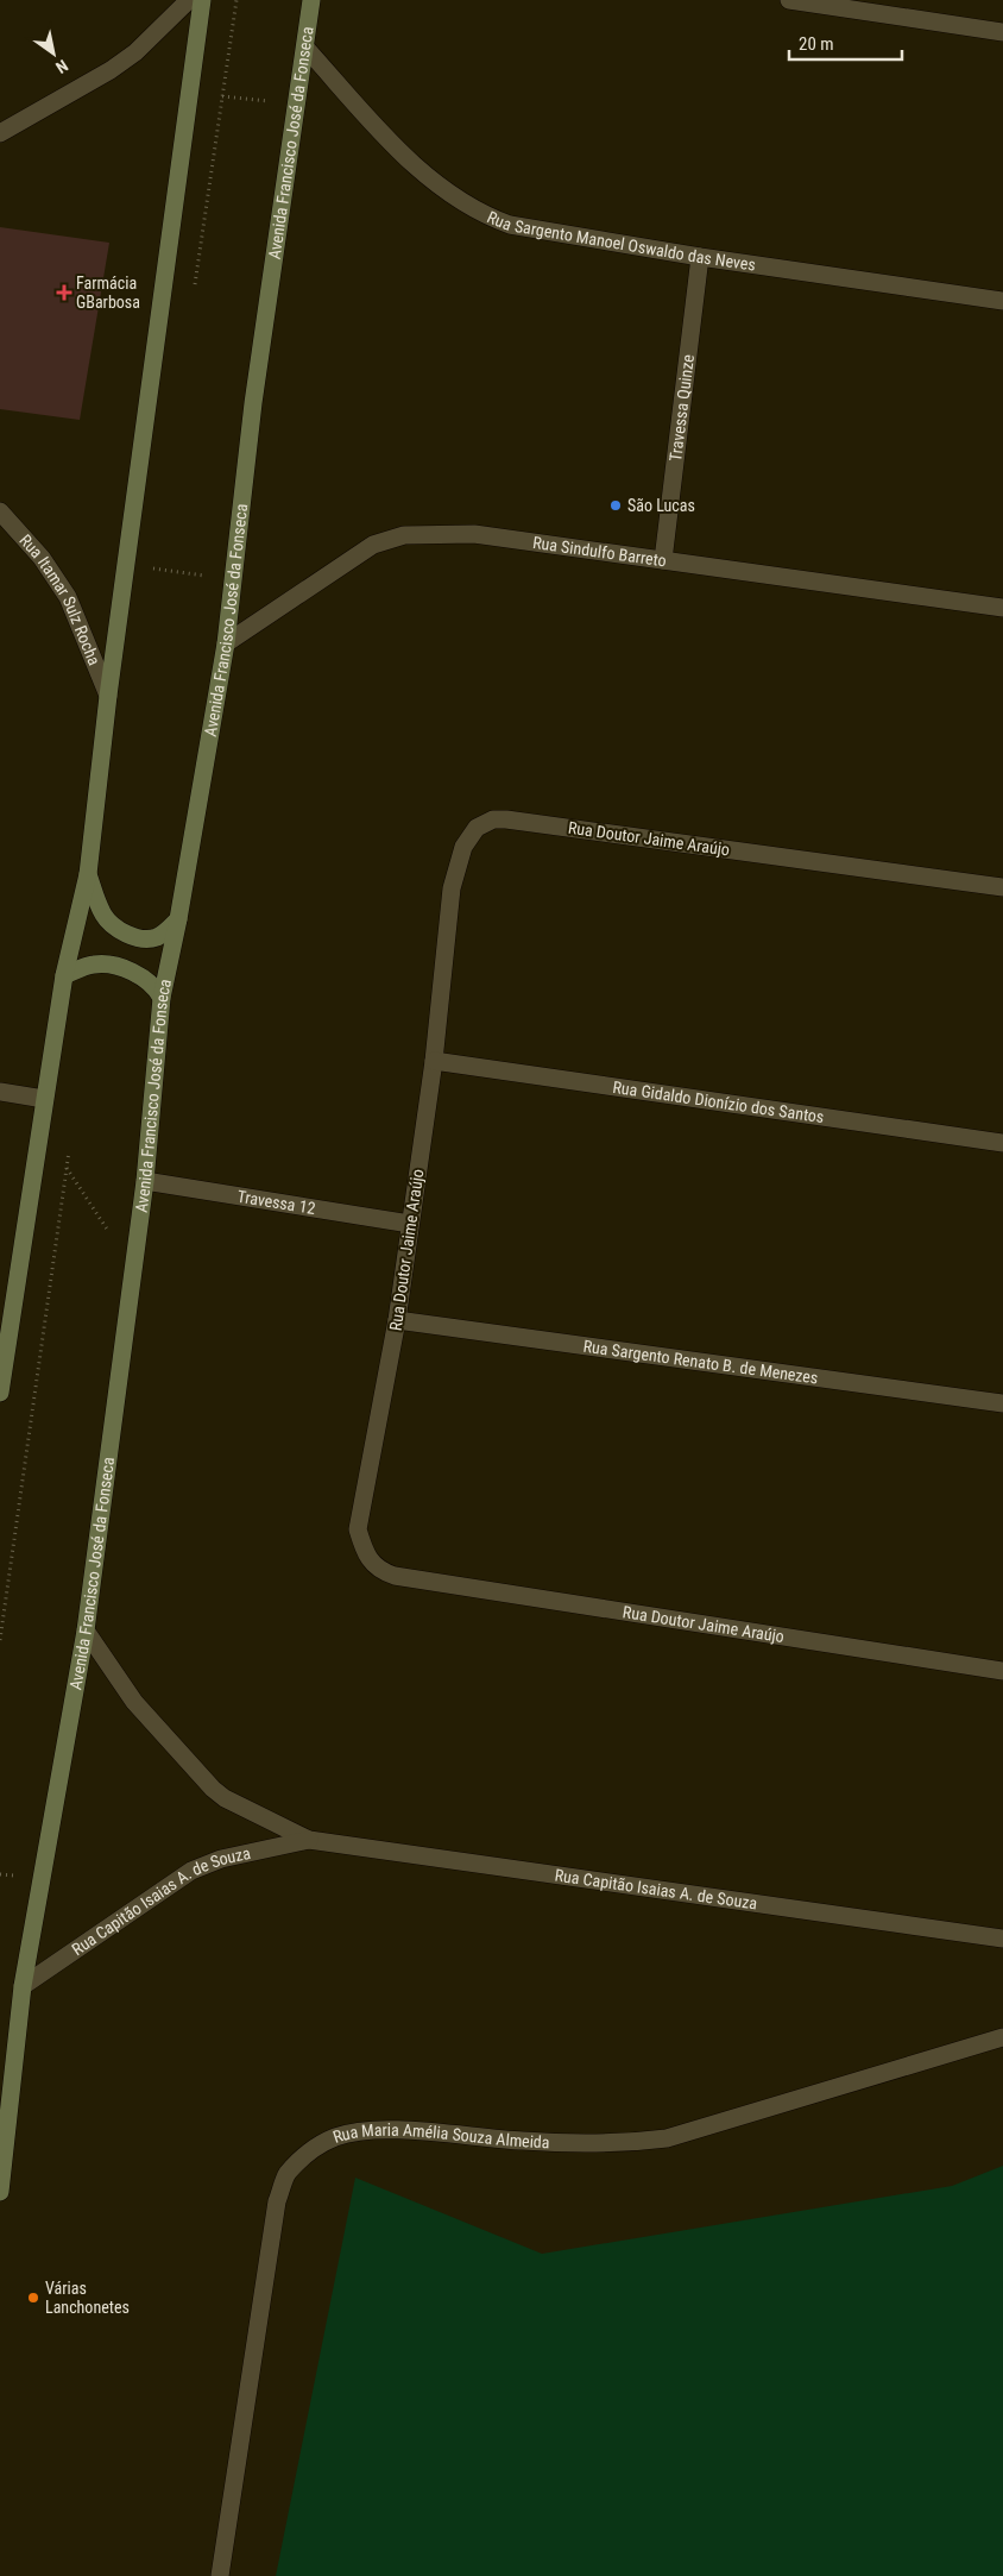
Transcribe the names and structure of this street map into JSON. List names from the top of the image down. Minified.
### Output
{"streets":{"main road":["Avenida Francisco José da Fonseca"],"street":["Rua Sargento Manoel Oswaldo das Neves","Travessa Quinze","Rua Sindulfo Barreto","Rua Itamar Sulz Rocha","Rua Doutor Jaime Araújo","Rua Gidaldo Dionízio dos Santos","Travessa 12","Rua Sargento Renato B. de Menezes","Rua Capitão Isaias A. de Souza","Rua Maria Amélia Souza Almeida"]},"crossings":[["Avenida Francisco José da Fonseca","Rua Sargento Manoel Oswaldo das Neves"],["Avenida Francisco José da Fonseca","Rua Sindulfo Barreto"],["Avenida Francisco José da Fonseca","Travessa 12"],["Avenida Francisco José da Fonseca","Rua Capitão Isaias A. de Souza"],["Rua Sargento Manoel Oswaldo das Neves","Travessa Quinze"],["Travessa Quinze","Rua Sindulfo Barreto"],["Rua Doutor Jaime Araújo","Rua Gidaldo Dionízio dos Santos"],["Rua Doutor Jaime Araújo","Travessa 12"],["Rua Doutor Jaime Araújo","Rua Sargento Renato B. de Menezes"]],"places":{"health":["Farmácia GBarbosa"],"other":["São Lucas","Várias Lanchonetes"]},"scale_bar":"20 m","north":"bottom right"}
